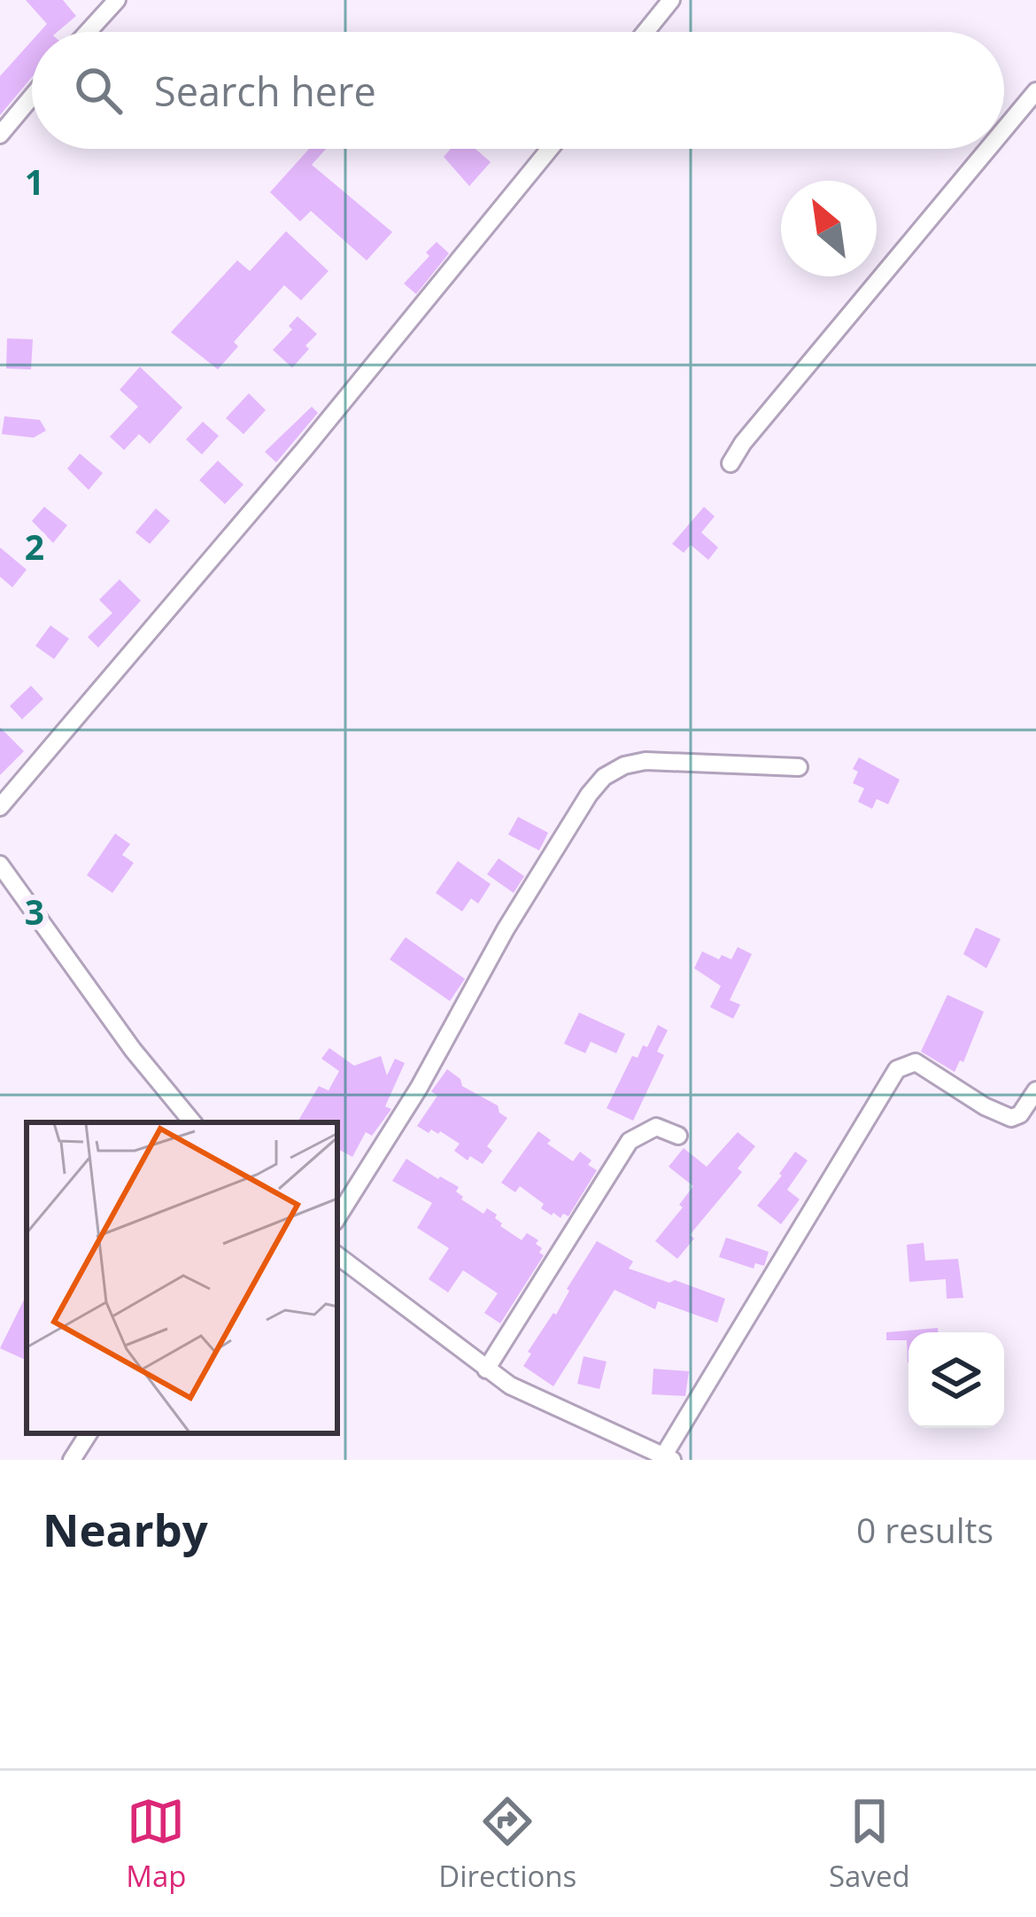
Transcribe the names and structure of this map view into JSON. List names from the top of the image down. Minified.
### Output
{"north":"top left","page":{"search":"Search here","heading":["Nearby","0 results"],"nav":["Map","Directions","Saved"]},"grid":{"rows":["1","2","3"]}}
